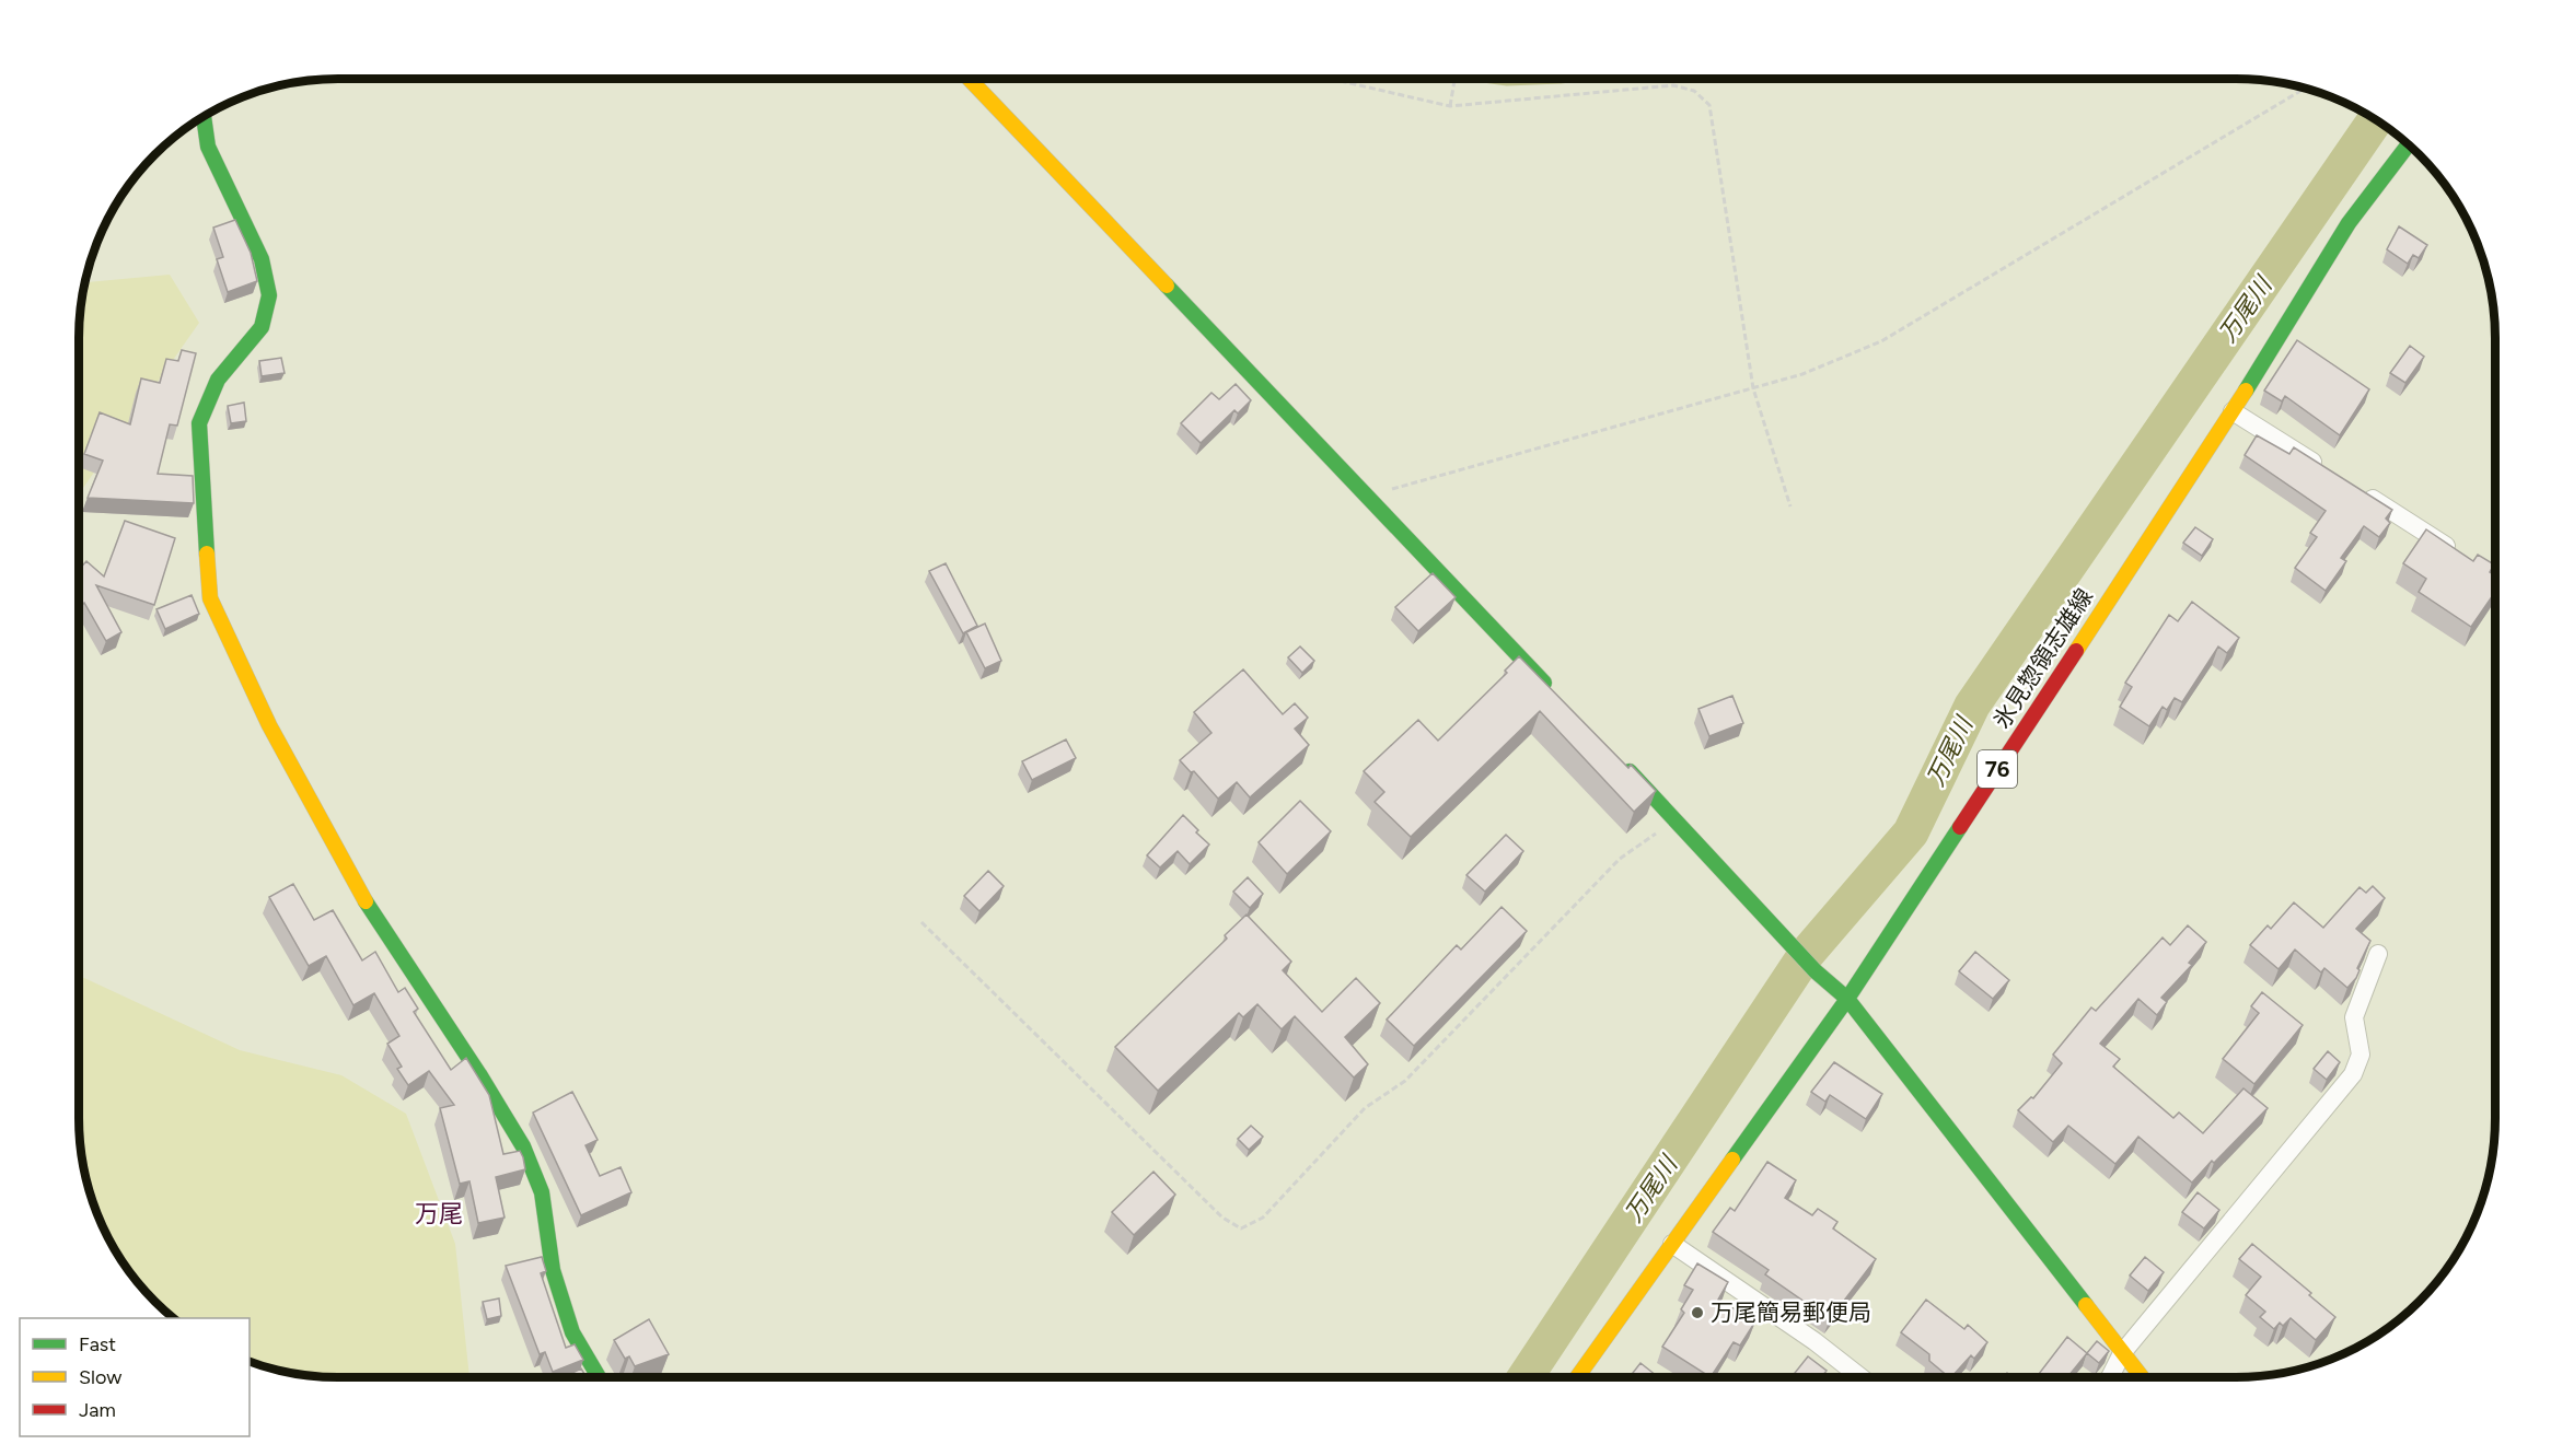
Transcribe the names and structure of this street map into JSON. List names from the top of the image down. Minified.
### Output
{"streets":{"street":["氷見惣領志雄線","76"]},"districts":["万尾"],"water":["万尾川"],"places":["万尾簡易郵便局"],"legend":["Fast","Slow","Jam"]}
